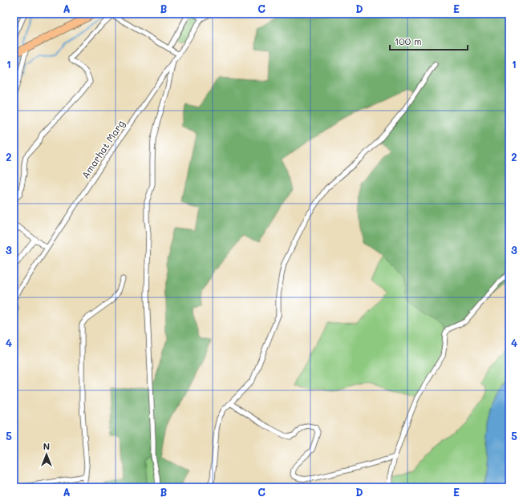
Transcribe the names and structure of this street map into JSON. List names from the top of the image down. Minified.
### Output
{"streets":{"street":["Amarhat Marg"]},"scale_bar":"100 m","north":"top","grid":{"columns":["A","B","C","D","E"],"rows":["1","2","3","4","5"]}}
